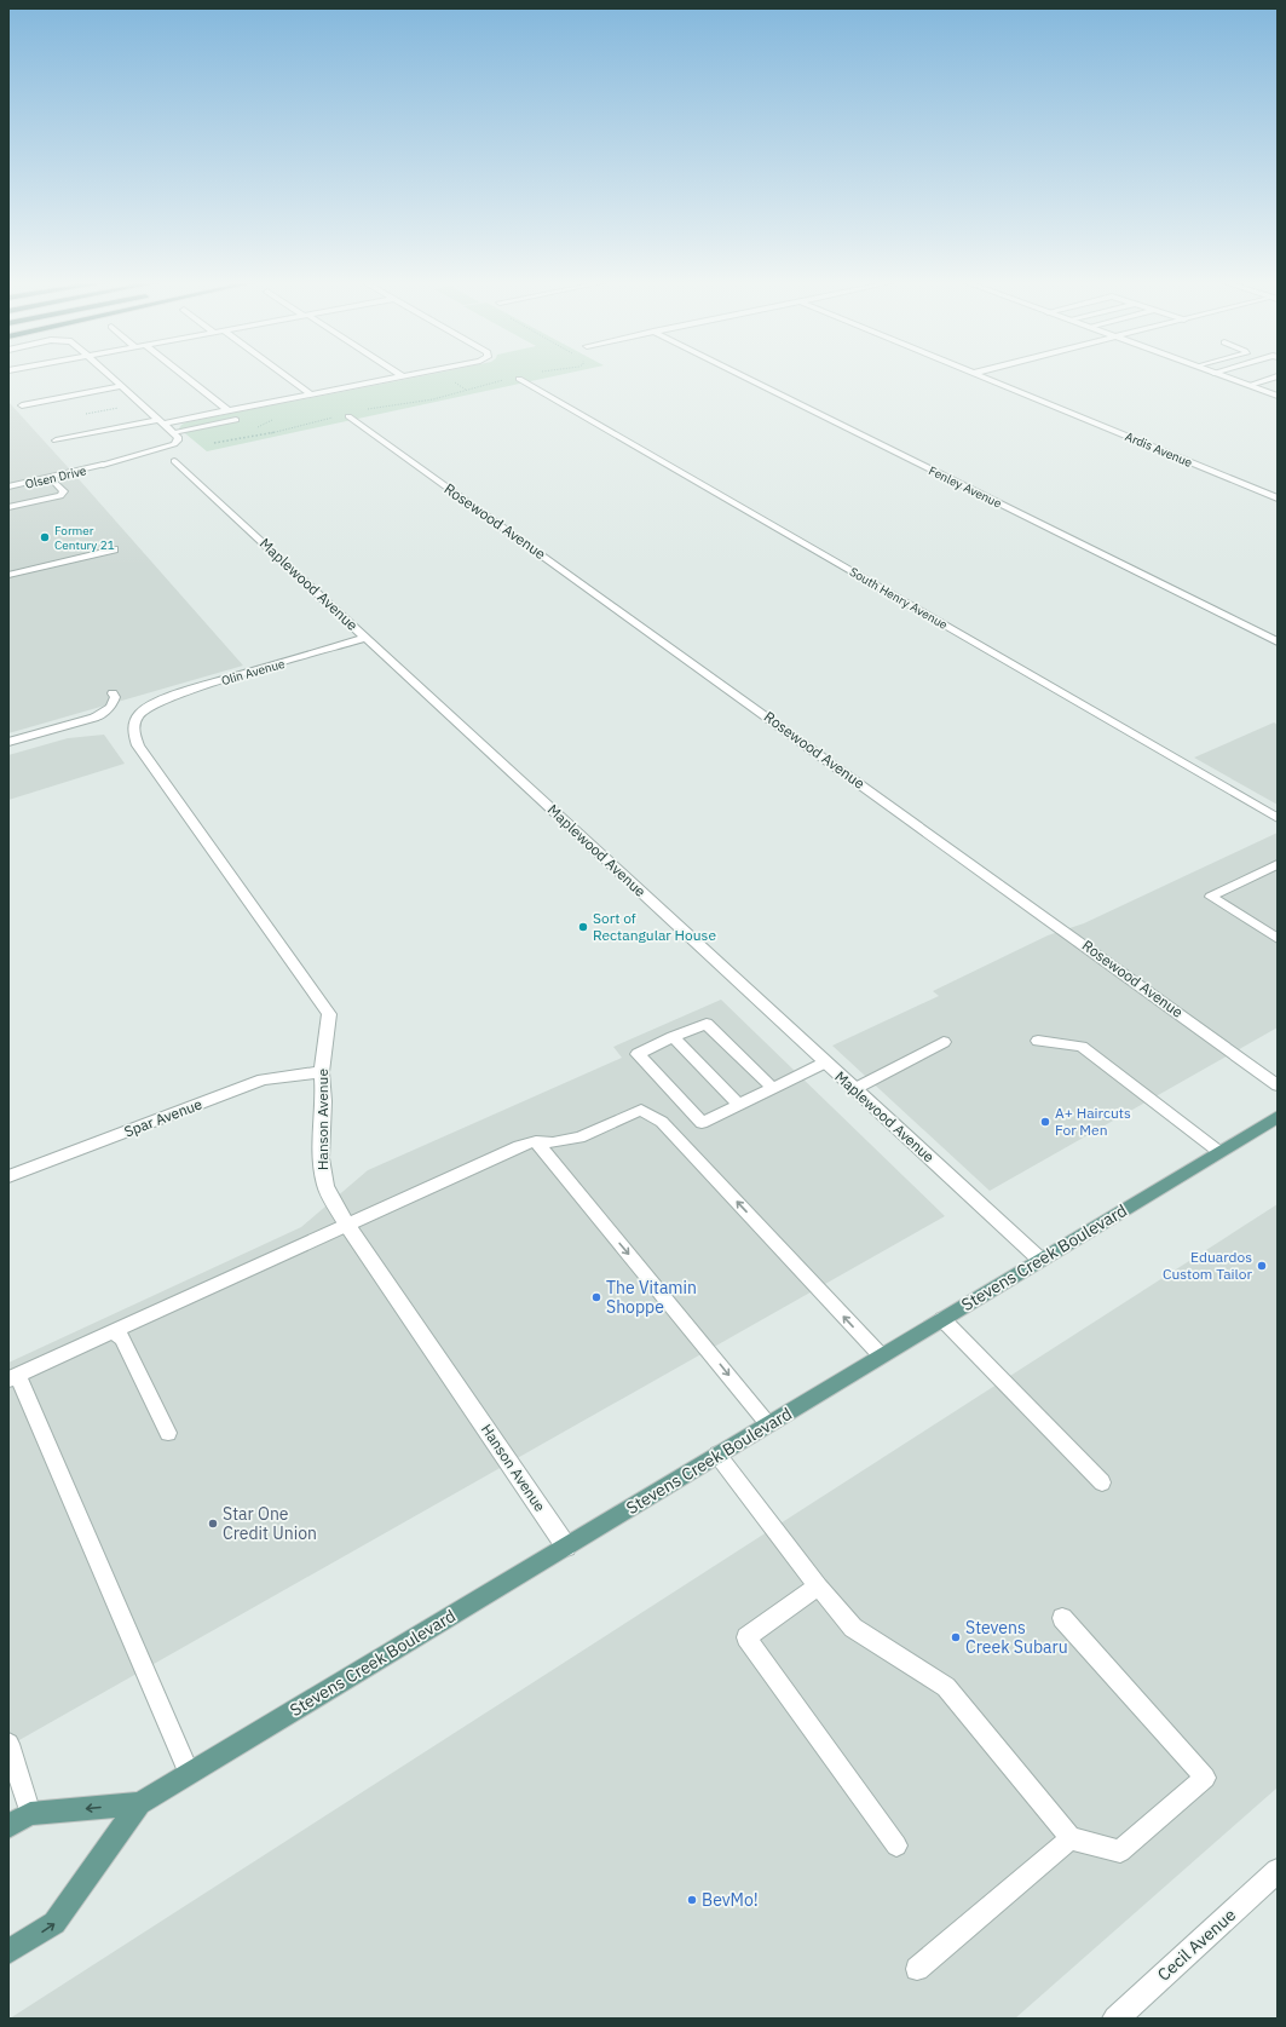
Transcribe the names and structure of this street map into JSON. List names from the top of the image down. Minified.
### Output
{"streets":{"main road":["Stevens Creek Boulevard"],"street":["Ardis Avenue","Olsen Drive","Fenley Avenue","Rosewood Avenue","Maplewood Avenue","South Henry Avenue","Olin Avenue","Spar Avenue","Hanson Avenue","Cecil Avenue"]},"crossings":[["Maplewood Avenue","Olin Avenue"],["Maplewood Avenue","Stevens Creek Boulevard"],["Olin Avenue","Hanson Avenue"],["Spar Avenue","Hanson Avenue"],["Hanson Avenue","Stevens Creek Boulevard"]],"places":["Former Century 21","Sort of Rectangular House","A+ Haircuts For Men","Eduardos Custom Tailor","The Vitamin Shoppe","Star One Credit Union","Stevens Creek Subaru","BevMo!"]}
